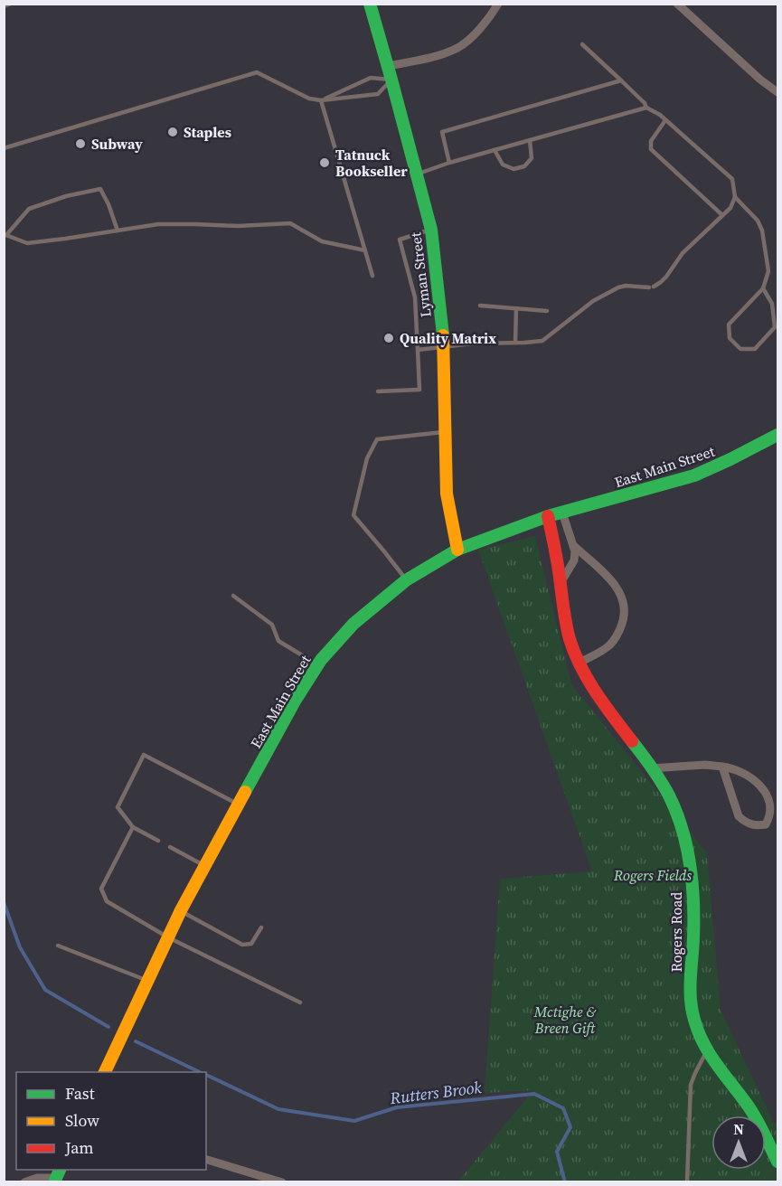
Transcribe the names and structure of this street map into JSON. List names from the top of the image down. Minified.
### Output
{"streets":{"street":["Lyman Street","East Main Street","Rogers Road"]},"crossings":[["Lyman Street","East Main Street"],["East Main Street","Rogers Road"]],"water":["Rutters Brook"],"parks":["Rogers Fields","Mctighe & Breen Gift"],"places":["Staples","Subway","Tatnuck Bookseller","Quality Matrix"],"legend":["Fast","Slow","Jam"],"north":"top"}
